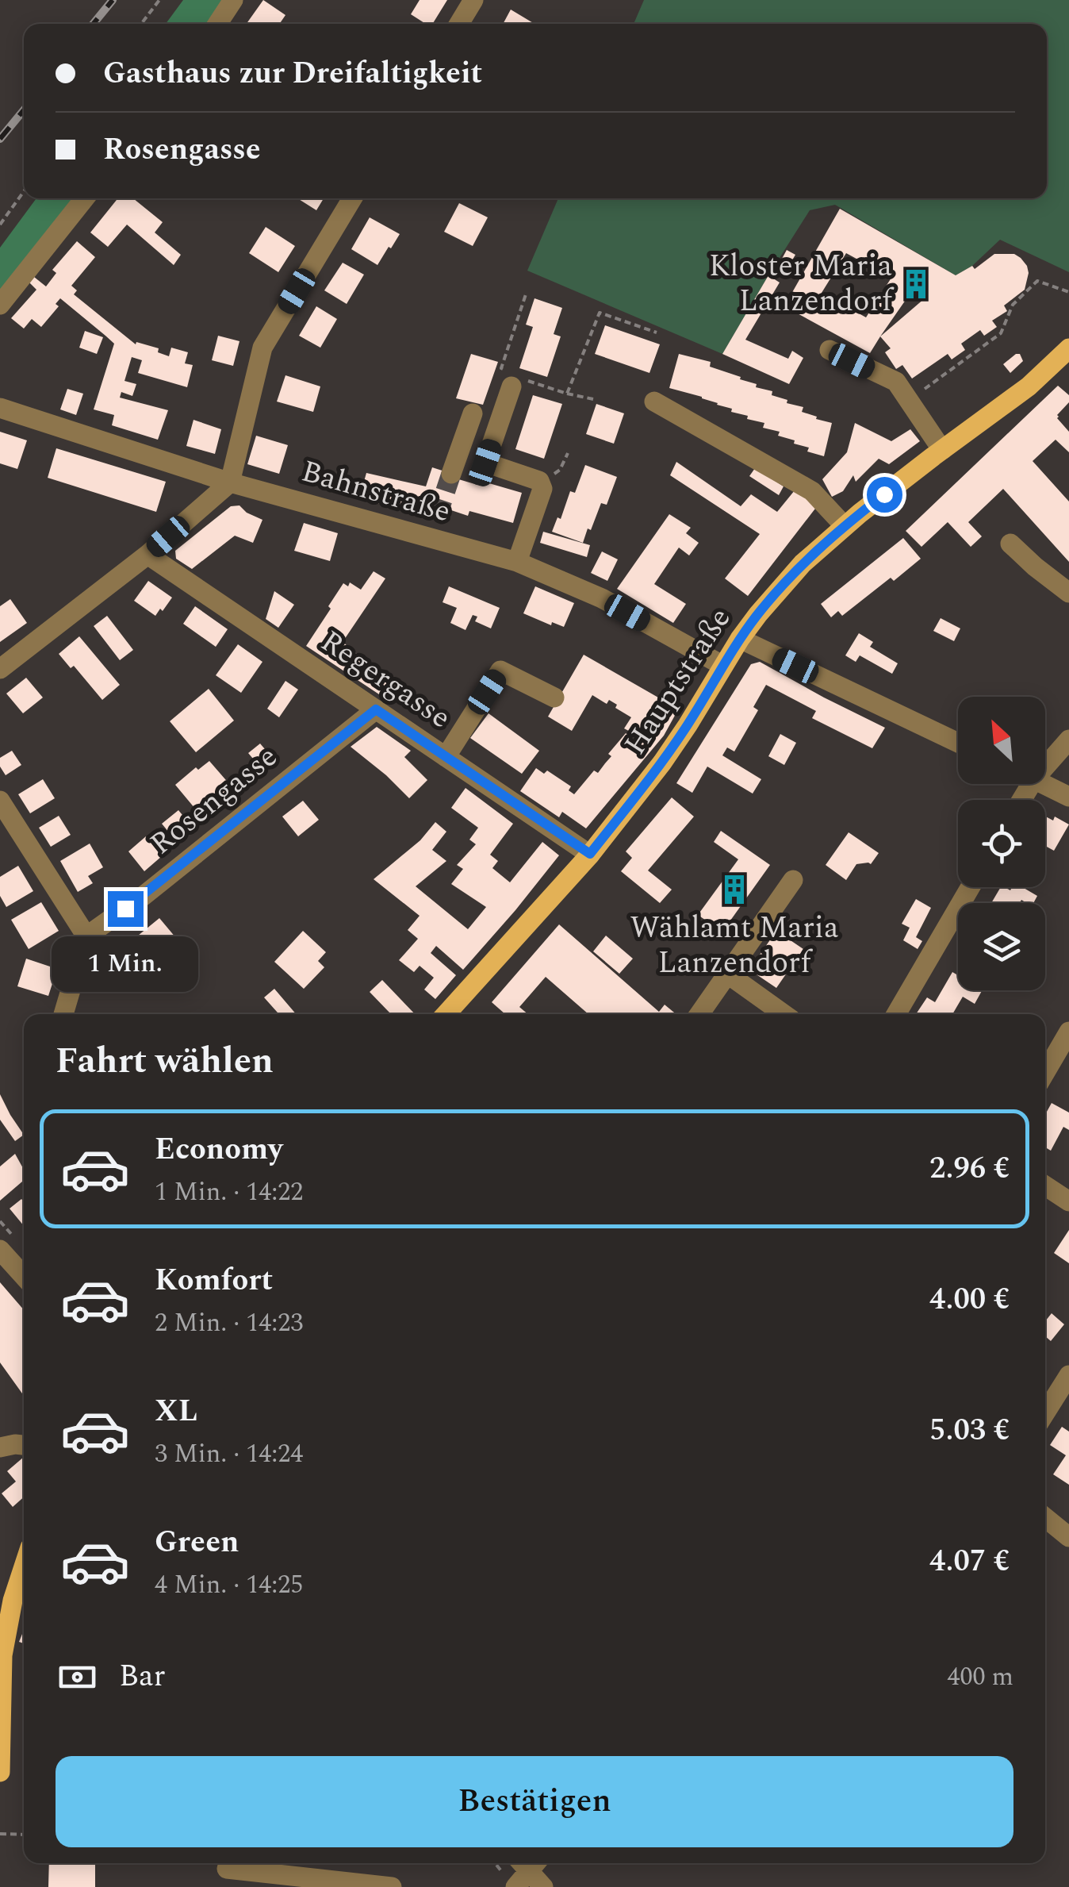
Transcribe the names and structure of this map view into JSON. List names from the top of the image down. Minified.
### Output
{"streets":{"main road":["Hauptstraße"],"street":["Bahnstraße","Regergasse","Rosengasse"]},"crossings":[["Bahnstraße","Hauptstraße"],["Regergasse","Hauptstraße"],["Regergasse","Rosengasse"]],"places":{"building":["Kloster Maria Lanzendorf","Wählamt Maria Lanzendorf"]},"north":"top left","page":{"banner":["Gasthaus zur Dreifaltigkeit","Rosengasse"],"bubble":"1 Min.","heading":"Fahrt wählen","list":[{"name":"Economy","note":"1 Min. · 14:22","value":"2.96 €"},{"name":"Komfort","note":"2 Min. · 14:23","value":"4.00 €"},{"name":"XL","note":"3 Min. · 14:24","value":"5.03 €"},{"name":"Green","note":"4 Min. · 14:25","value":"4.07 €"}],"pay":["Bar","400 m"],"buttons":"Bestätigen"}}
